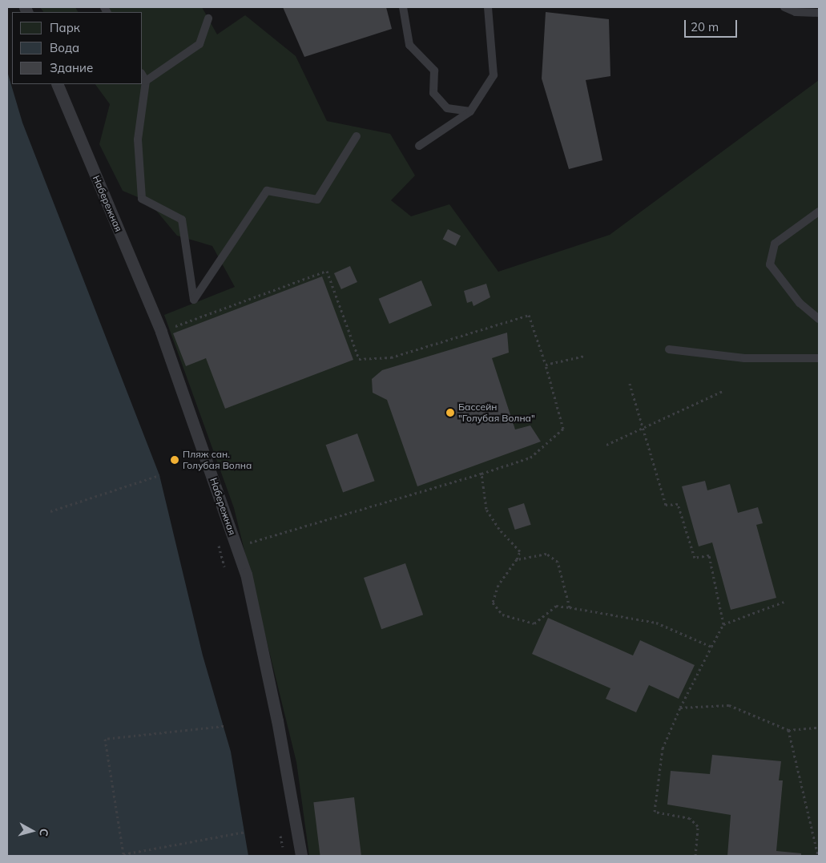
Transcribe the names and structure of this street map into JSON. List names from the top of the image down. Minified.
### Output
{"streets":{"street":["Набережная"]},"places":["Бассейн \"Голубая Волна\"","Пляж сан. Голубая Волна"],"legend":["Парк","Вода","Здание"],"scale_bar":"20 m","north":"right"}
